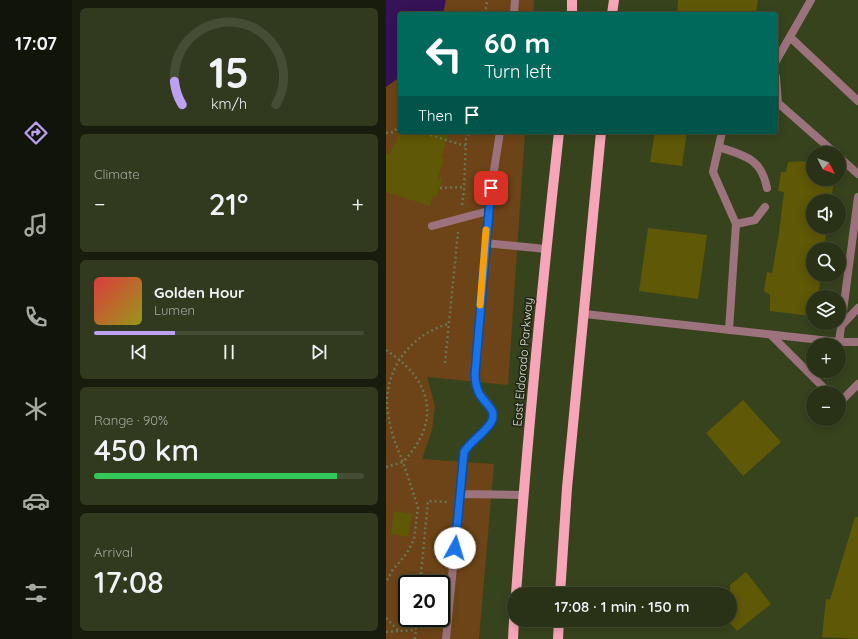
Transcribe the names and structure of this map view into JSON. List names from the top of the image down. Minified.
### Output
{"streets":{"main road":["East Eldorado Parkway"]},"north":"bottom right","page":{"tabs":"17:07","turn":["60 m","Turn left"],"then":"Then","tile":["Climate",["Range · 90%","450 km"],["Arrival","17:08"]],"map_buttons":["+","−"],"heat":["−","21°","+"],"song":["Golden Hour","Lumen"],"limit":"20","trip":"17:08 · 1 min · 150 m","gauge":["15","km/h"]}}
